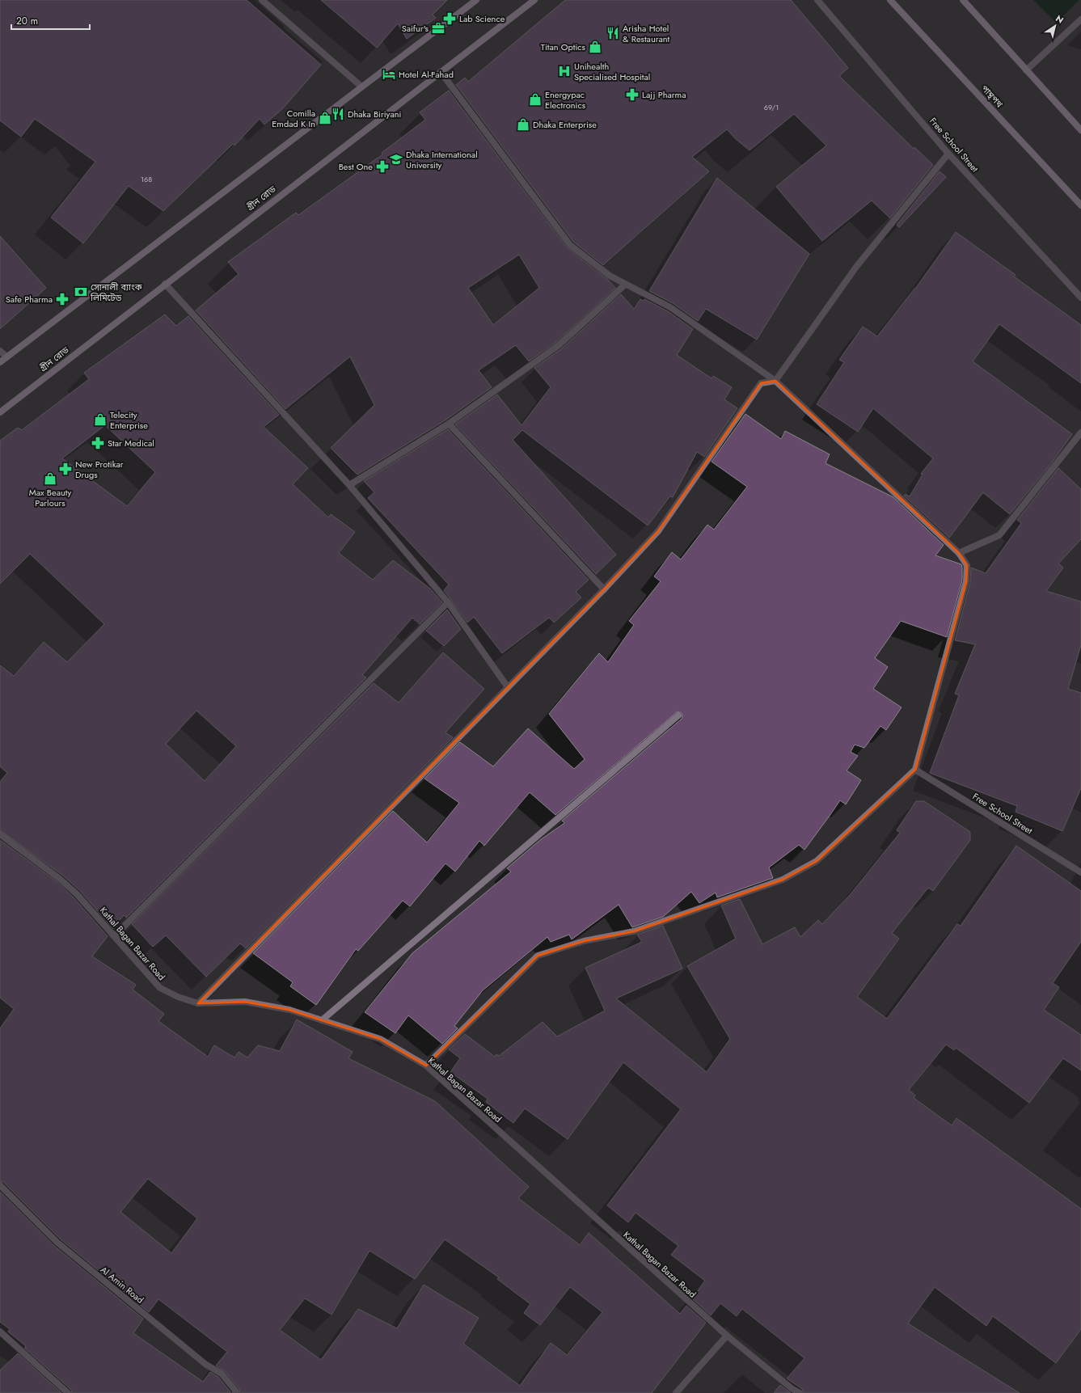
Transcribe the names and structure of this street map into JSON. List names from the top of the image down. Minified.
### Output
{"streets":{"main road":["পান্থপথ","গ্রীন রোড"],"street":["Free School Street","Kathal Bagan Bazar Road","Al Amin Road"]},"places":{"pharmacy":["Lab Science","Lajj Pharma","Best One","Safe Pharma","Star Medical","New Protikar Drugs"],"office":["Saifur's"],"restaurant":["Arisha Hotel & Restaurant","Dhaka Biriyani"],"shop":["Titan Optics","Energypac Electronics","Comilla Emdad K In","Dhaka Enterprise","Telecity Enterprise","Max Beauty Parlours"],"hospital":["Unihealth Specialised Hospital"],"hotel":["Hotel Al-Fahad"],"school or university":["Dhaka International University"],"bank":["সোনালী ব্যাংক লিমিটেড"]},"house_numbers":["69/1","168"],"scale_bar":"20 m","north":"top right"}
